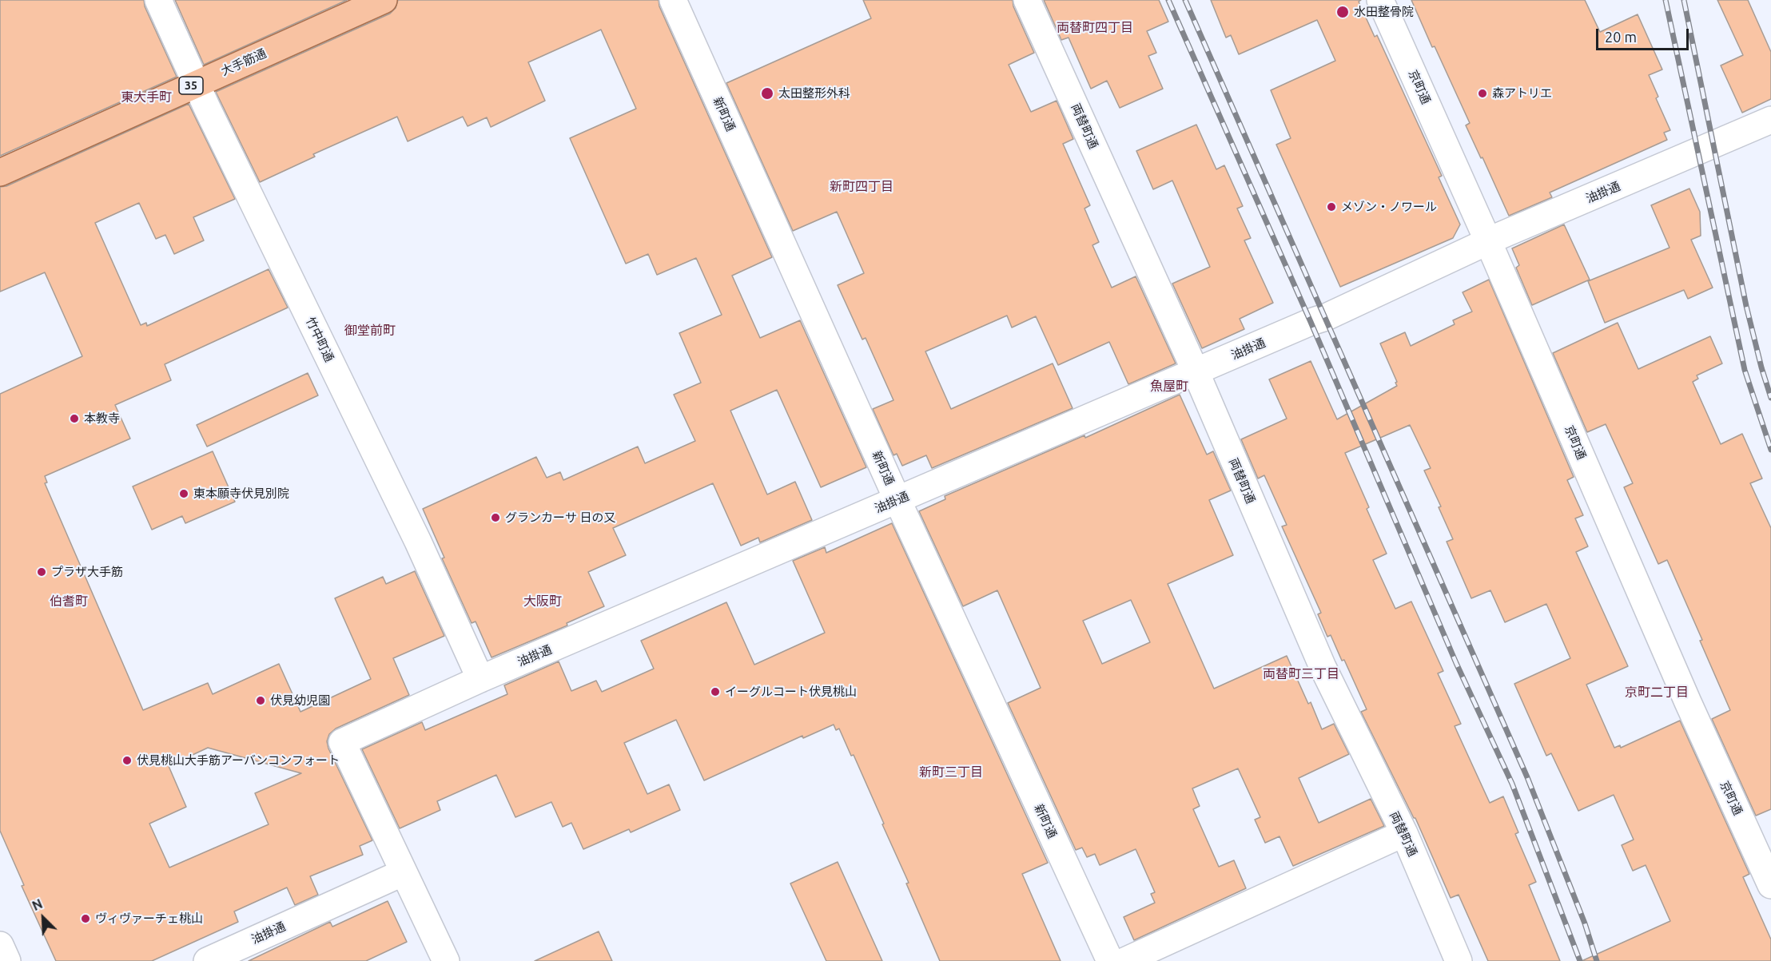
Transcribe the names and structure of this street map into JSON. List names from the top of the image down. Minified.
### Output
{"streets":{"main road":["大手筋通","35"],"street":["京町通","新町通","両替町通","油掛通","竹中町通"]},"crossings":[["大手筋通","竹中町通"],["京町通","油掛通"],["新町通","油掛通"],["両替町通","油掛通"],["油掛通","竹中町通"]],"districts":["両替町四丁目","東大手町","新町四丁目","御堂前町","魚屋町","伯耆町","大阪町","両替町三丁目","京町二丁目","新町三丁目"],"places":["水田整骨院","太田整形外科","森アトリエ","メゾン・ノワール","本教寺","東本願寺伏見別院","グランカーサ 日の又","プラザ大手筋","イーグルコート伏見桃山","伏見幼児園","伏見桃山大手筋アーバンコンフォート","ヴィヴァーチェ桃山"],"scale_bar":"20 m","north":"top left"}
